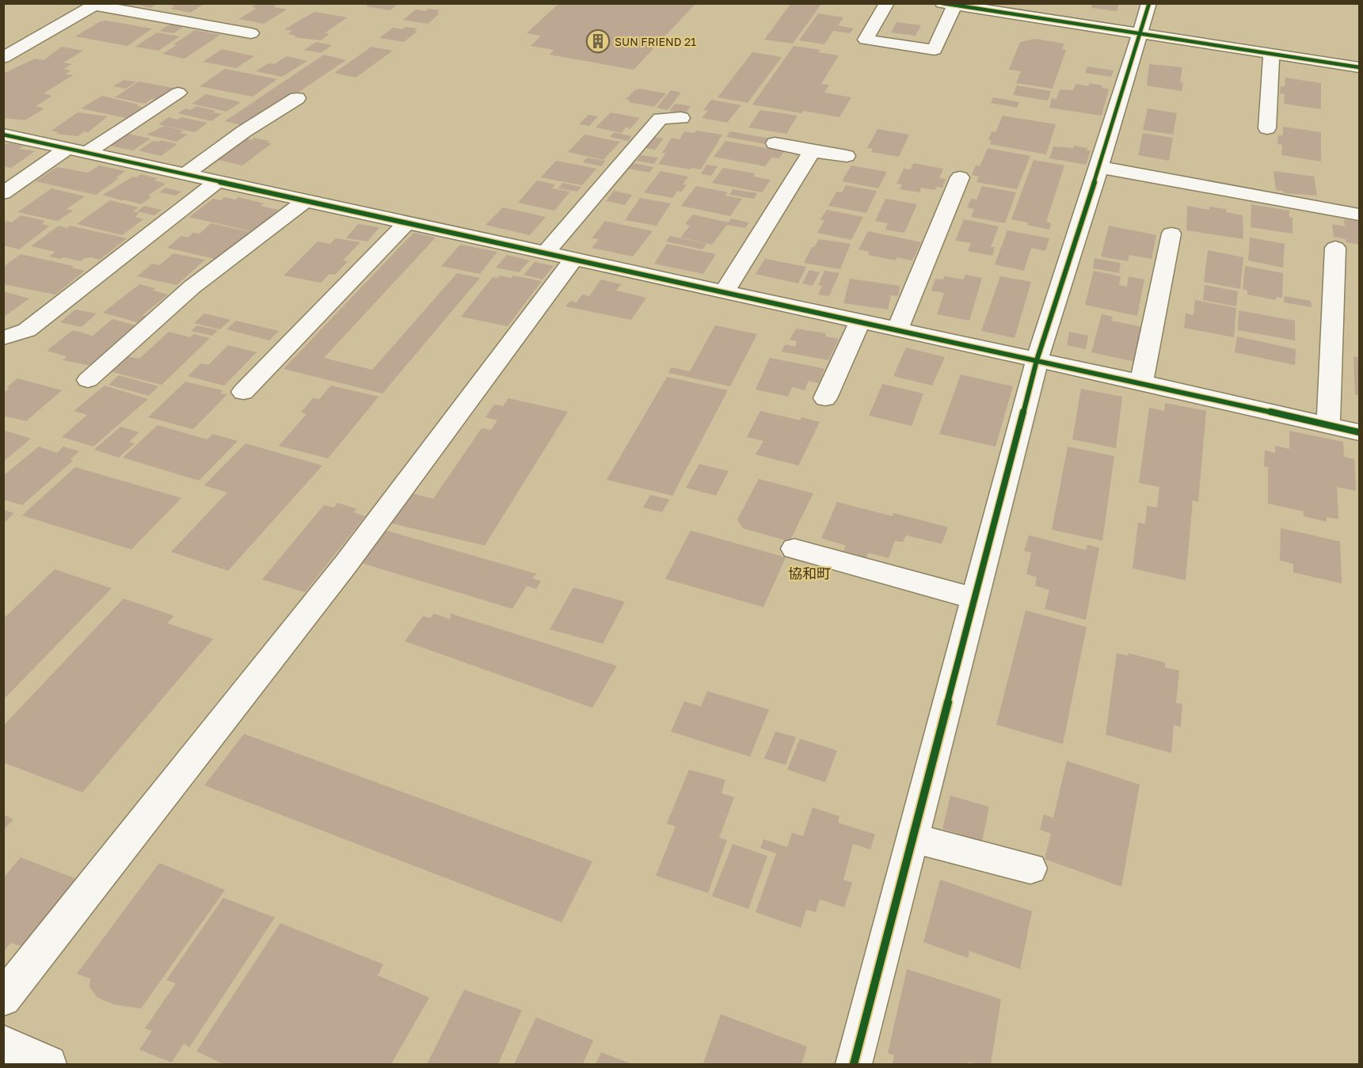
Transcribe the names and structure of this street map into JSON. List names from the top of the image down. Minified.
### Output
{"districts":["協和町"],"places":{"building":["SUN FRIEND 21"]}}
